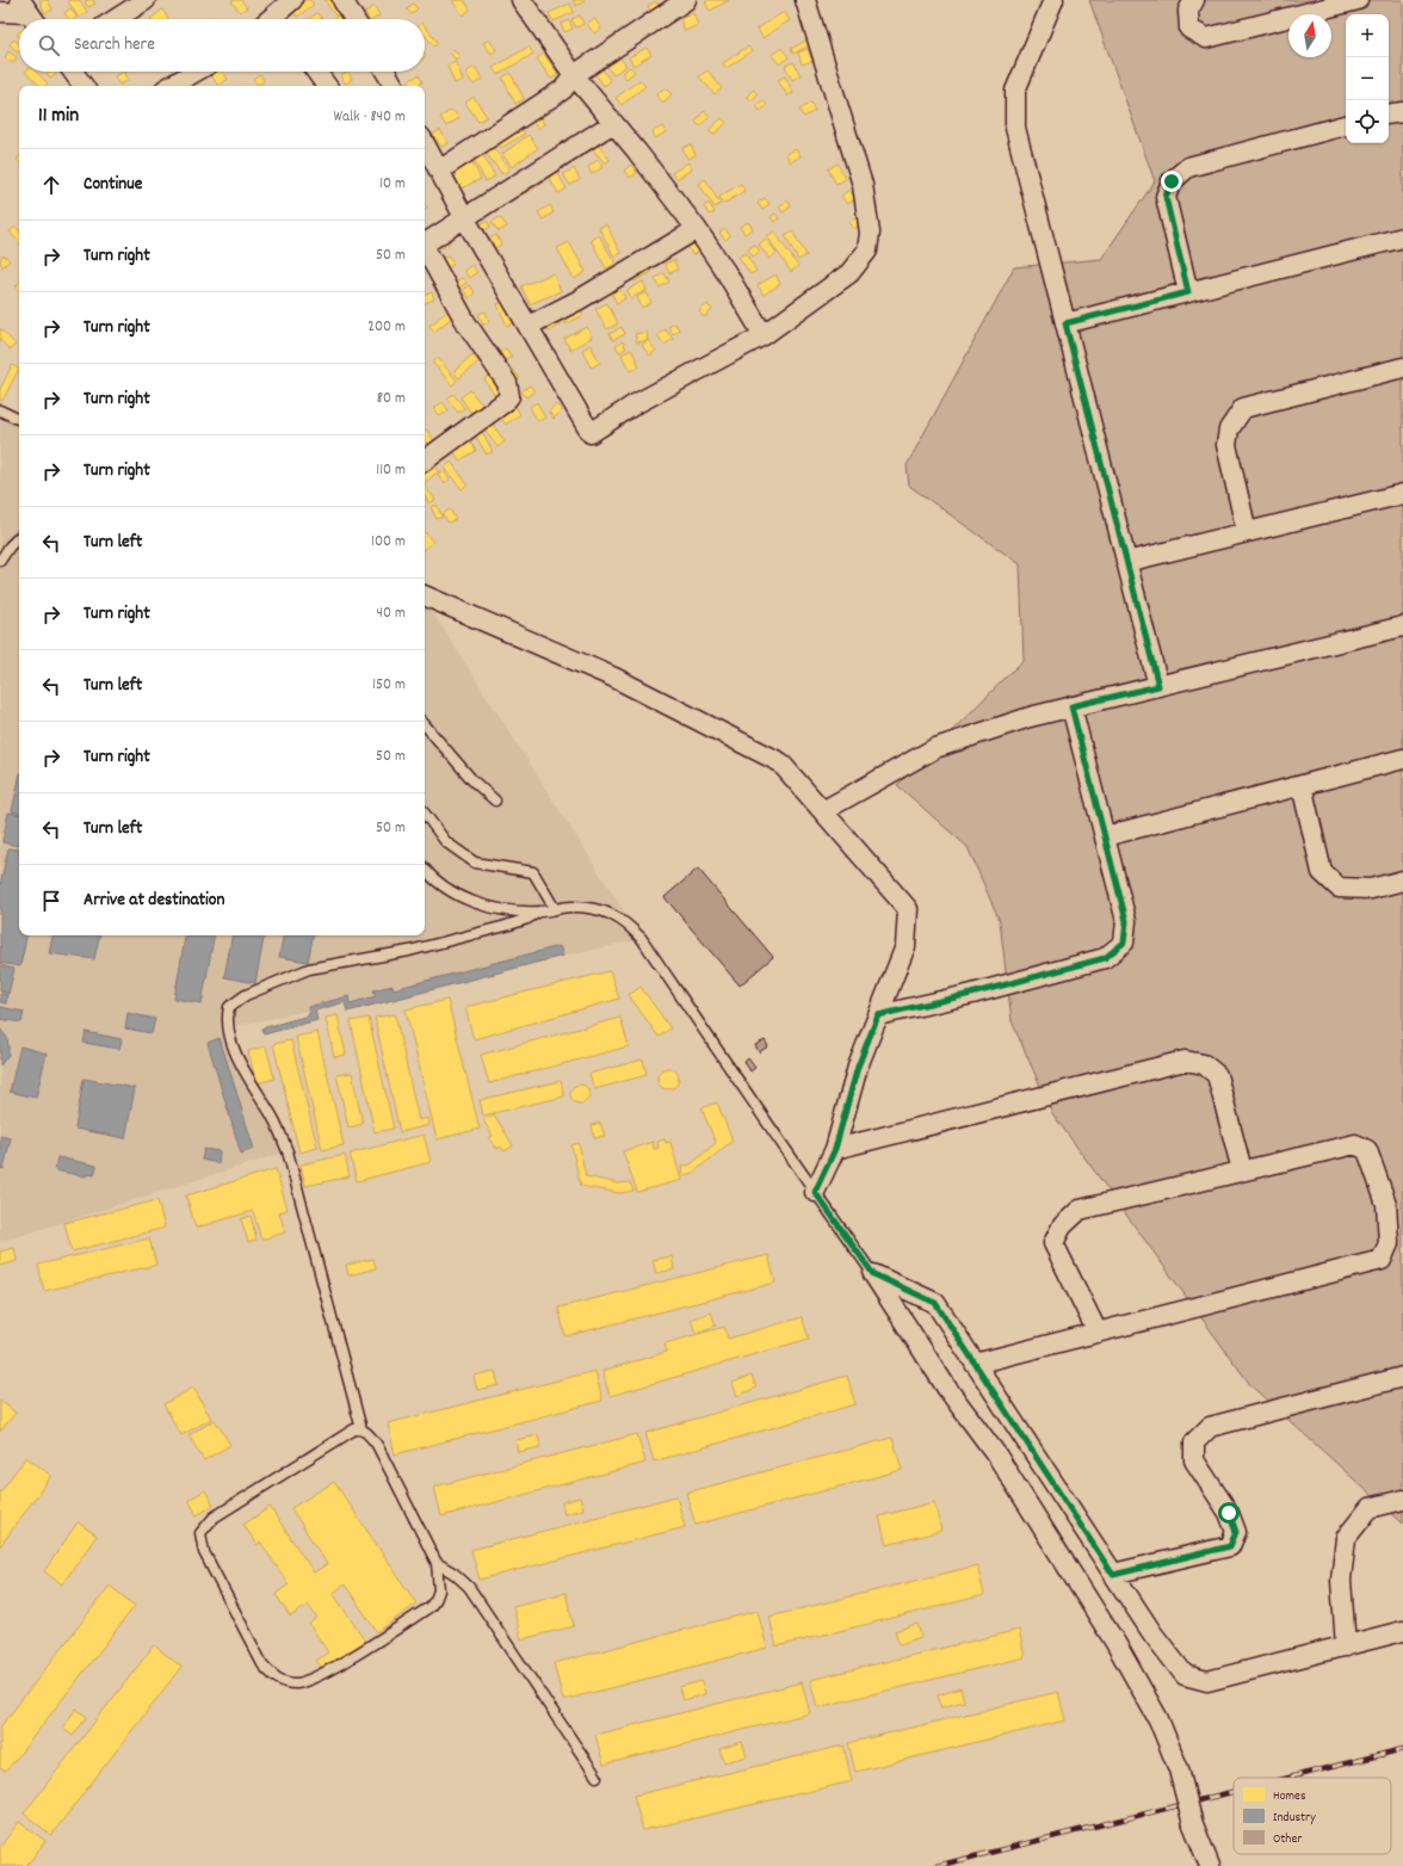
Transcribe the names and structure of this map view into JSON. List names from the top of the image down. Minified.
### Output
{"legend":["Homes","Industry","Other"],"north":"top","page":{"map_buttons":["+","−"],"search":"Search here","heading":["11 min","Walk · 840 m"],"list":[["Continue","10 m"],["Turn right","50 m"],["Turn right","200 m"],["Turn right","80 m"],["Turn right","110 m"],["Turn left","100 m"],["Turn right","40 m"],["Turn left","150 m"],["Turn right","50 m"],["Turn left","50 m"],"Arrive at destination"]}}
